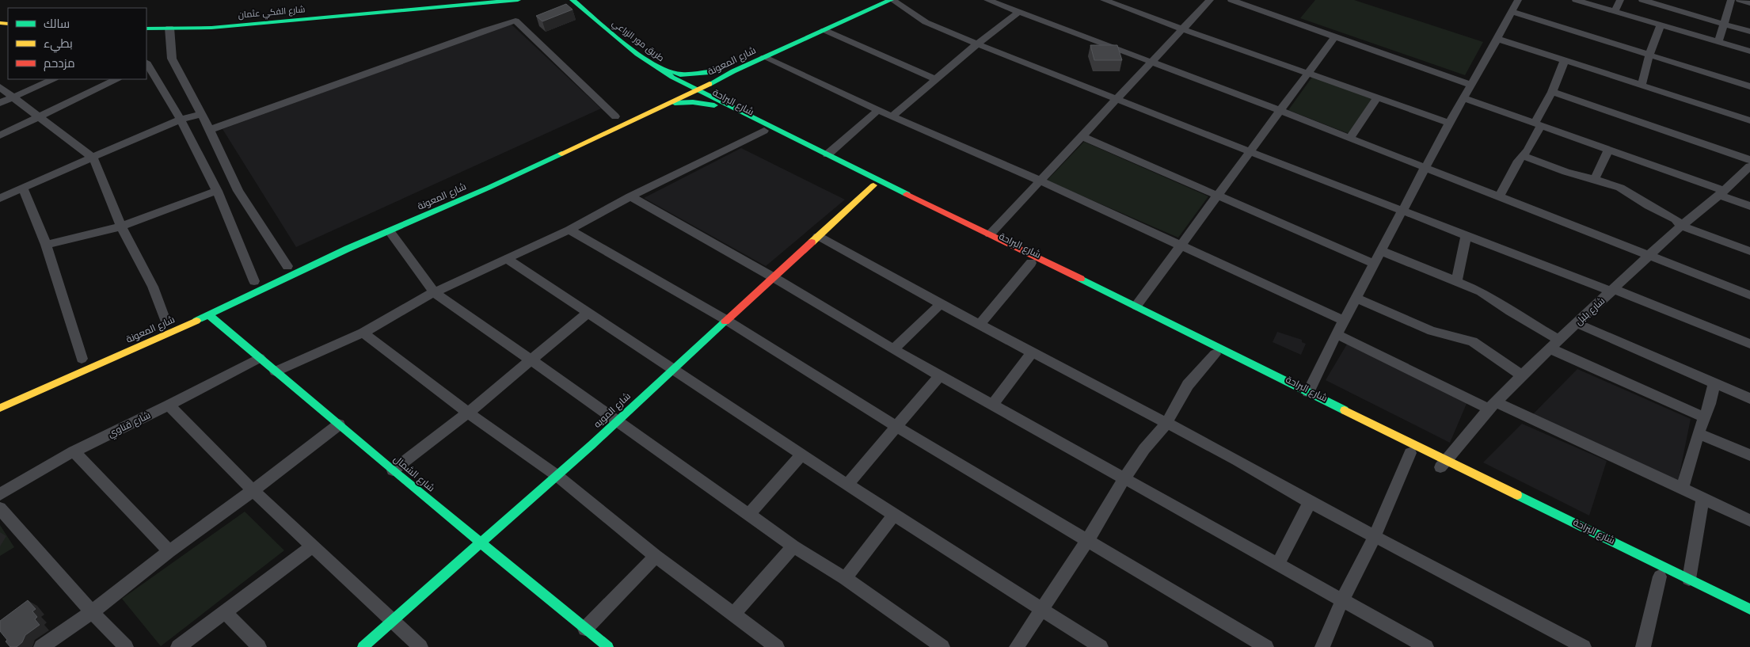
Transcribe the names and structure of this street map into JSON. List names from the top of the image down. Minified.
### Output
{"streets":{"main road":["شارع الفكي عثمان","طريق مور الزراعي","شارع المعونة","شارع البراحة","شارع المويه","شارع الشمال"],"street":["شارع بلبل","شارع قناوي"]},"crossings":[["طريق مور الزراعي","شارع المعونة"],["طريق مور الزراعي","شارع البراحة"],["شارع المعونة","شارع البراحة"],["شارع المعونة","شارع الشمال"],["شارع البراحة","شارع بلبل"],["شارع البراحة","شارع المويه"],["شارع المويه","شارع الشمال"],["شارع قناوي","شارع الشمال"]],"legend":["سالك","بطيء","مزدحم"]}
